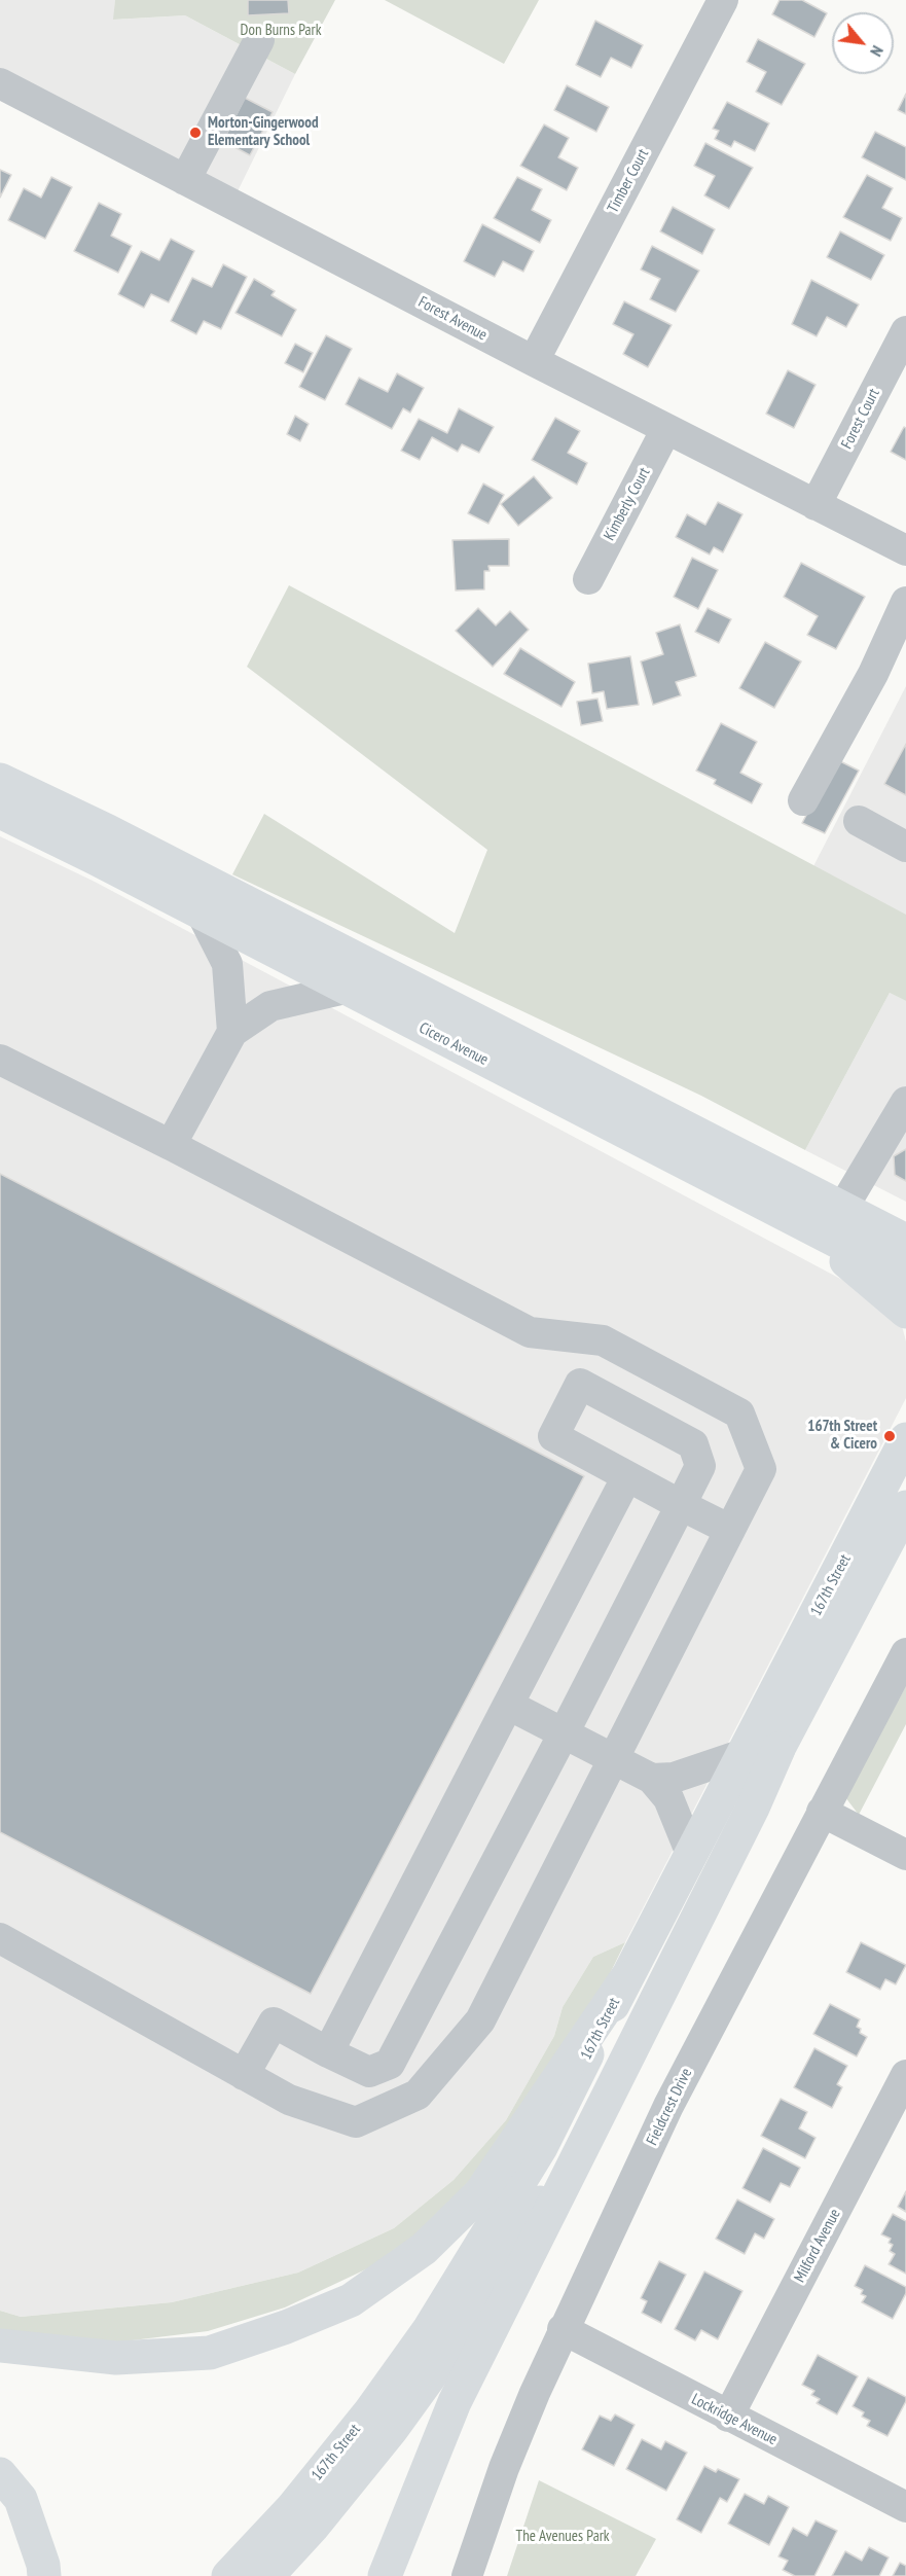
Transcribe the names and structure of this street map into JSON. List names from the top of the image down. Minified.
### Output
{"streets":{"main road":["Cicero Avenue","167th Street"],"street":["Timber Court","Forest Avenue","Forest Court","Kimberly Court","Fieldcrest Drive","Milford Avenue","Lockridge Avenue"]},"crossings":[["Timber Court","Forest Avenue"],["Forest Avenue","Forest Court"],["Forest Avenue","Kimberly Court"],["Fieldcrest Drive","Lockridge Avenue"],["Milford Avenue","Lockridge Avenue"]],"parks":["Don Burns Park","The Avenues Park"],"places":["Morton-Gingerwood Elementary School","167th Street & Cicero"],"north":"bottom right"}
